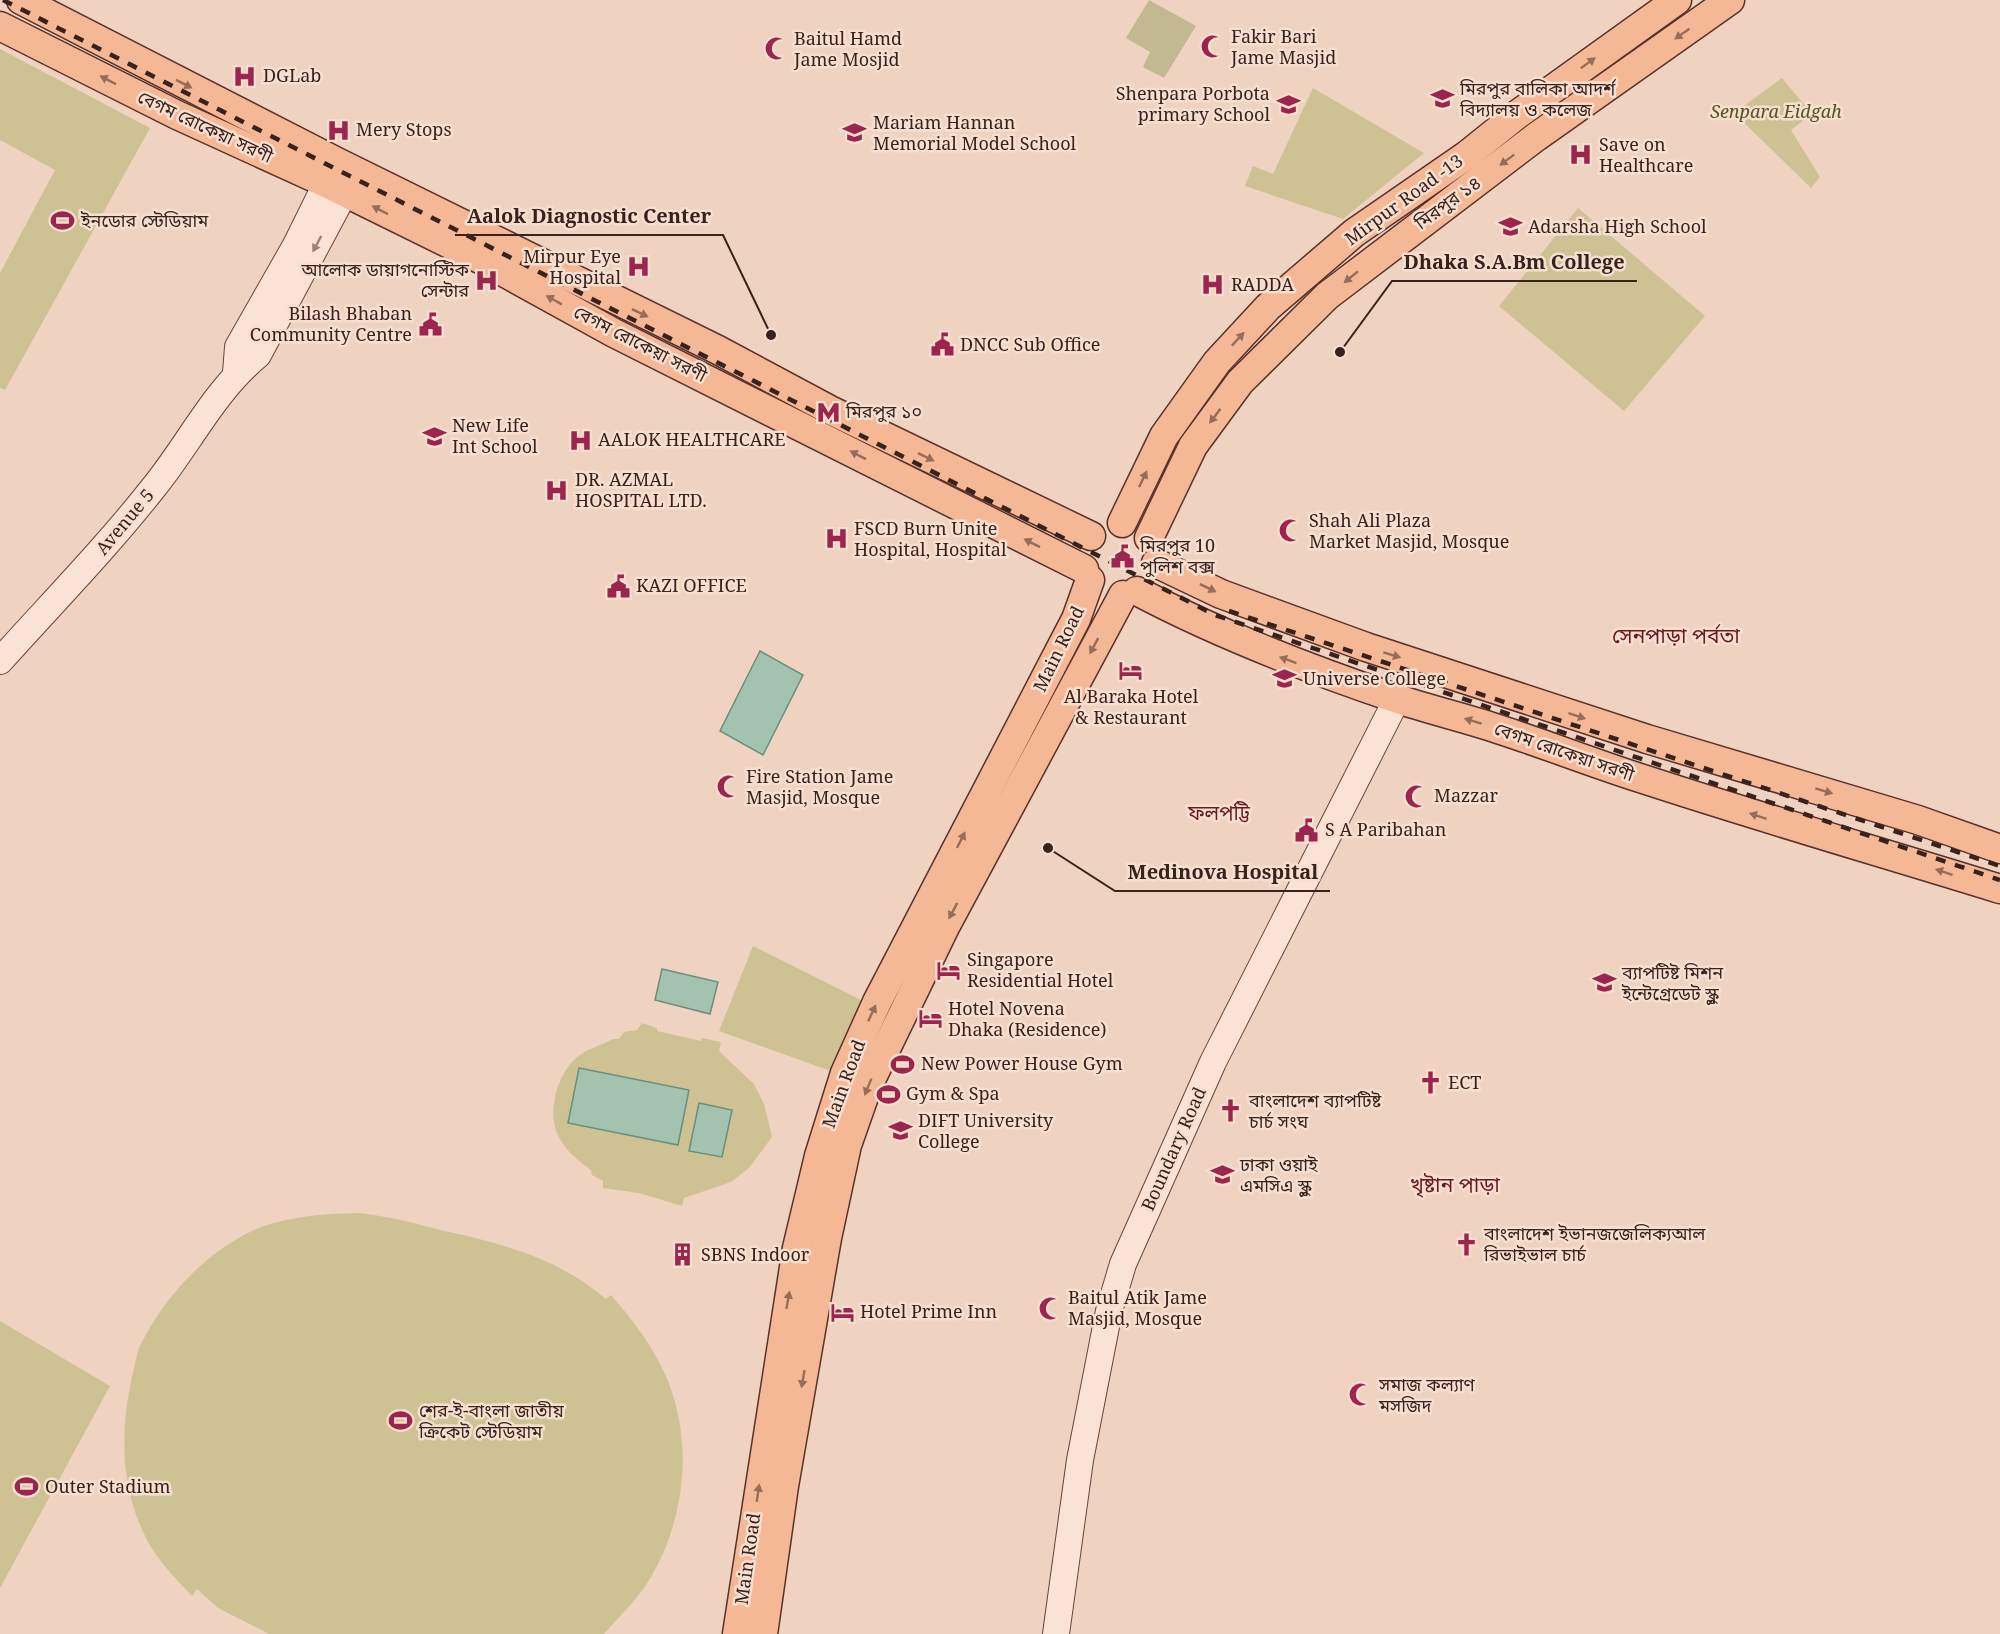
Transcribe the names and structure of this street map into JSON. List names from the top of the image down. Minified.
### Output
{"streets":{"main road":["বেগম রোকেয়া সরণী","Mirpur Road -13","মিরপুর ১৪","Main Road"],"street":["Avenue 5","Boundary Road"]},"crossings":[["বেগম রোকেয়া সরণী","Mirpur Road -13"],["বেগম রোকেয়া সরণী","মিরপুর ১৪"],["বেগম রোকেয়া সরণী","Avenue 5"],["বেগম রোকেয়া সরণী","Main Road"],["বেগম রোকেয়া সরণী","Boundary Road"],["Mirpur Road -13","মিরপুর ১৪"],["Mirpur Road -13","Main Road"],["মিরপুর ১৪","Main Road"]],"one_way":["Mirpur Road -13","মিরপুর ১৪"],"districts":["সেনপাড়া পর্বতা","ফলপট্টি","খৃষ্টান পাড়া"],"parks":["Senpara Eidgah"],"places":{"mosque":["Fakir Bari Jame Masjid","Baitul Hamd Jame Mosjid","Shah Ali Plaza Market Masjid, Mosque","Fire Station Jame Masjid, Mosque","Mazzar","Baitul Atik Jame Masjid, Mosque","সমাজ কল্যাণ মসজিদ"],"hospital":["DGLab","Mery Stops","Save on Healthcare","Mirpur Eye Hospital","আলোক ডায়াগনোস্টিক সেন্টার","RADDA","AALOK HEALTHCARE","DR. AZMAL HOSPITAL LTD.","FSCD Burn Unite Hospital, Hospital"],"school or university":["মিরপুর বালিকা আদর্শ বিদ্যালয় ও কলেজ","Shenpara Porbota primary School","Mariam Hannan Memorial Model School","Adarsha High School","New Life Int School","Universe College","ব্যাপটিষ্ট মিশন ইন্টেগ্রেডেট স্কুল","DIFT University College","ঢাকা ওয়াই এমসিএ স্কুল"],"sports":["ইনডোর স্টেডিয়াম","New Power House Gym","Gym & Spa","শের-ই-বাংলা জাতীয় ক্রিকেট স্টেডিয়াম","Outer Stadium"],"public building":["Bilash Bhaban Community Centre","DNCC Sub Office","মিরপুর 10 পুলিশ বক্স","KAZI OFFICE","S A Paribahan"],"other":["Aalok Diagnostic Center","Dhaka S.A.Bm College","Medinova Hospital"],"metro station":["মিরপুর ১০"],"hotel":["Al Baraka Hotel & Restaurant","Singapore Residential Hotel","Hotel Novena Dhaka (Residence)","Hotel Prime Inn"],"church":["ECT","বাংলাদেশ ব্যাপটিষ্ট চার্চ সংঘ","বাংলাদেশ ইভানজজেলিক্যআল রিভাইভাল চার্চ"],"building":["SBNS Indoor"]}}
